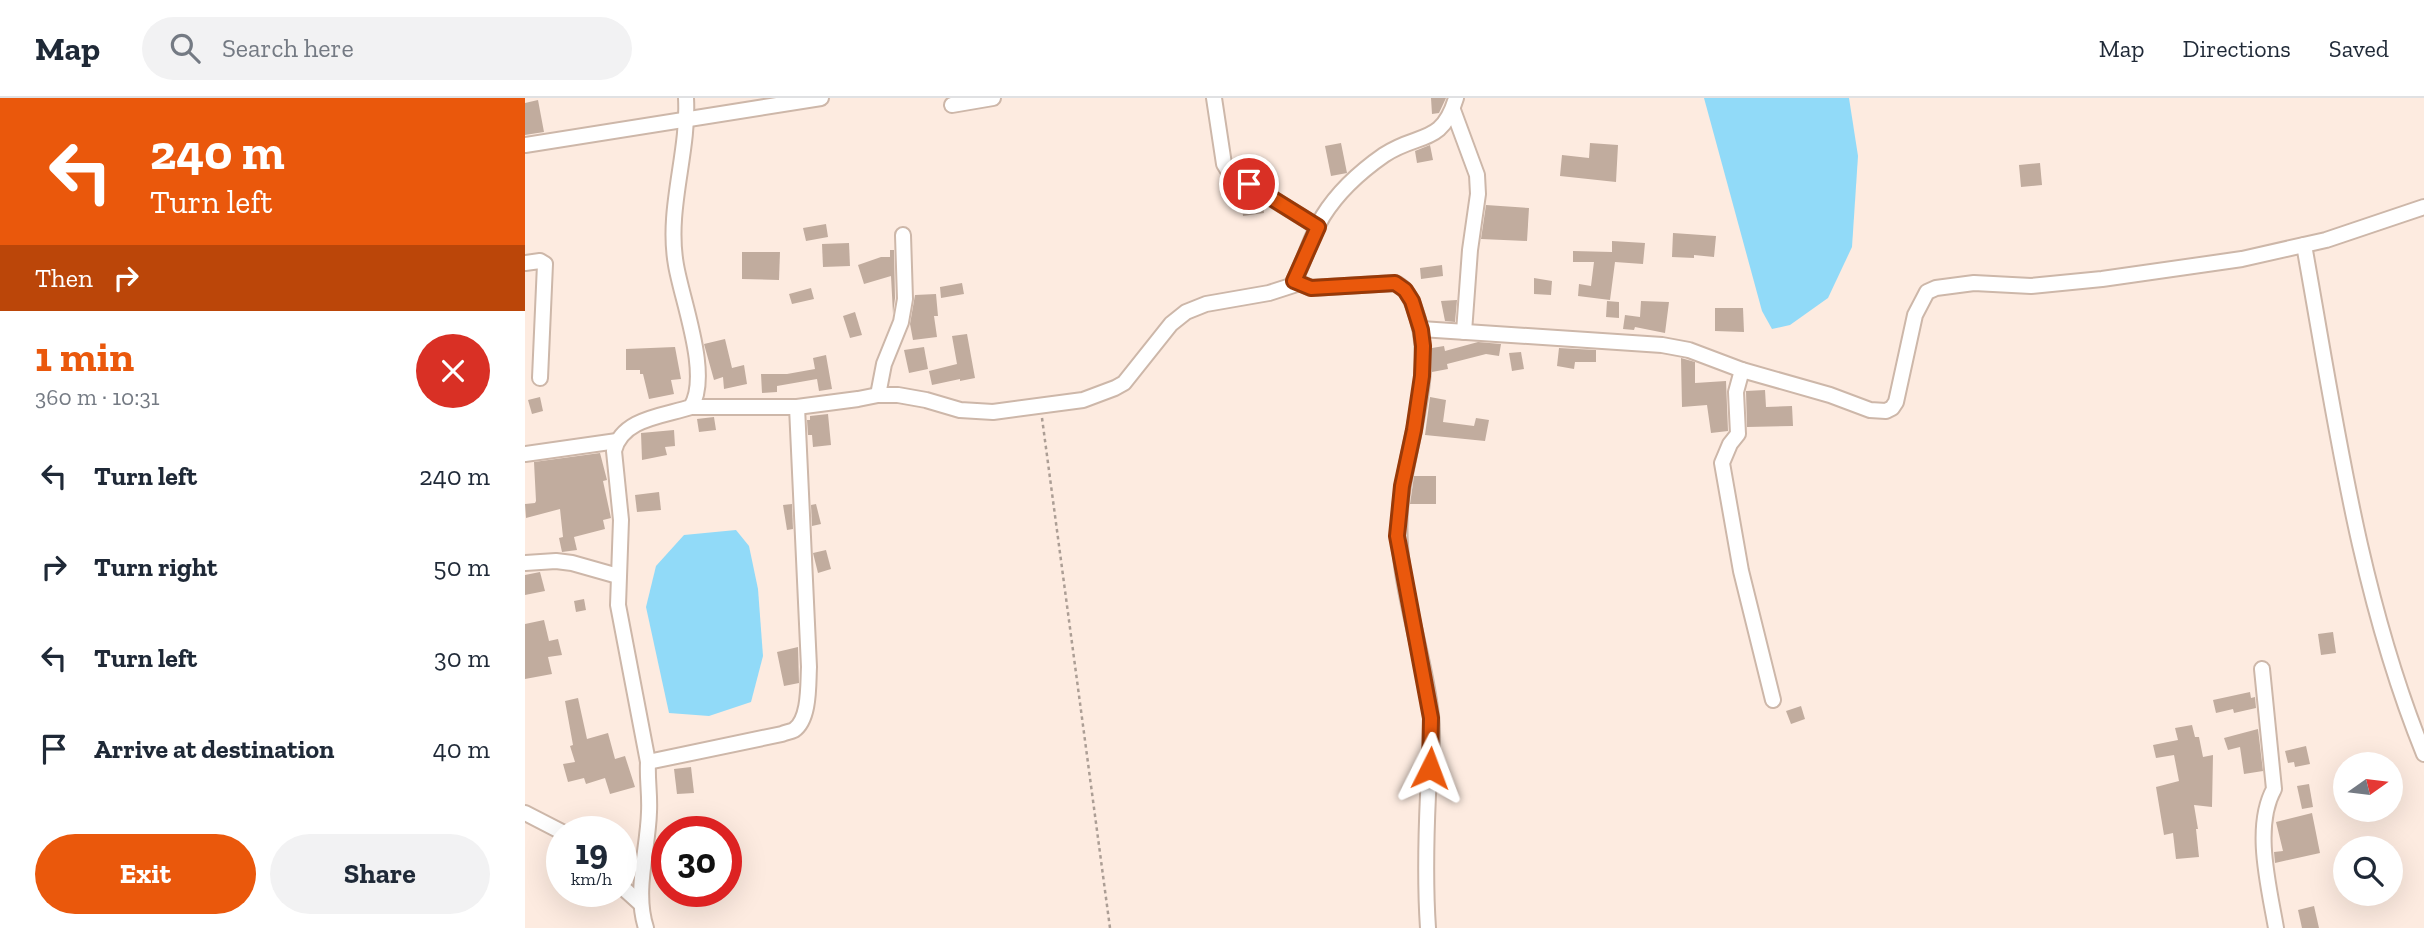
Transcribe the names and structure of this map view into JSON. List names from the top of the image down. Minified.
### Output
{"north":"right","page":{"header":"Map","search":"Search here","nav":["Map","Directions","Saved"],"turn":["240 m","Turn left"],"then":"Then","heading":["1 min","360 m · 10:31"],"list":[{"name":"Turn left","value":"240 m"},{"name":"Turn right","value":"50 m"},{"name":"Turn left","value":"30 m"},{"name":"Arrive at destination","value":"40 m"}],"speed":"19 km/h","limit":"30","buttons":["Exit","Share"]}}
